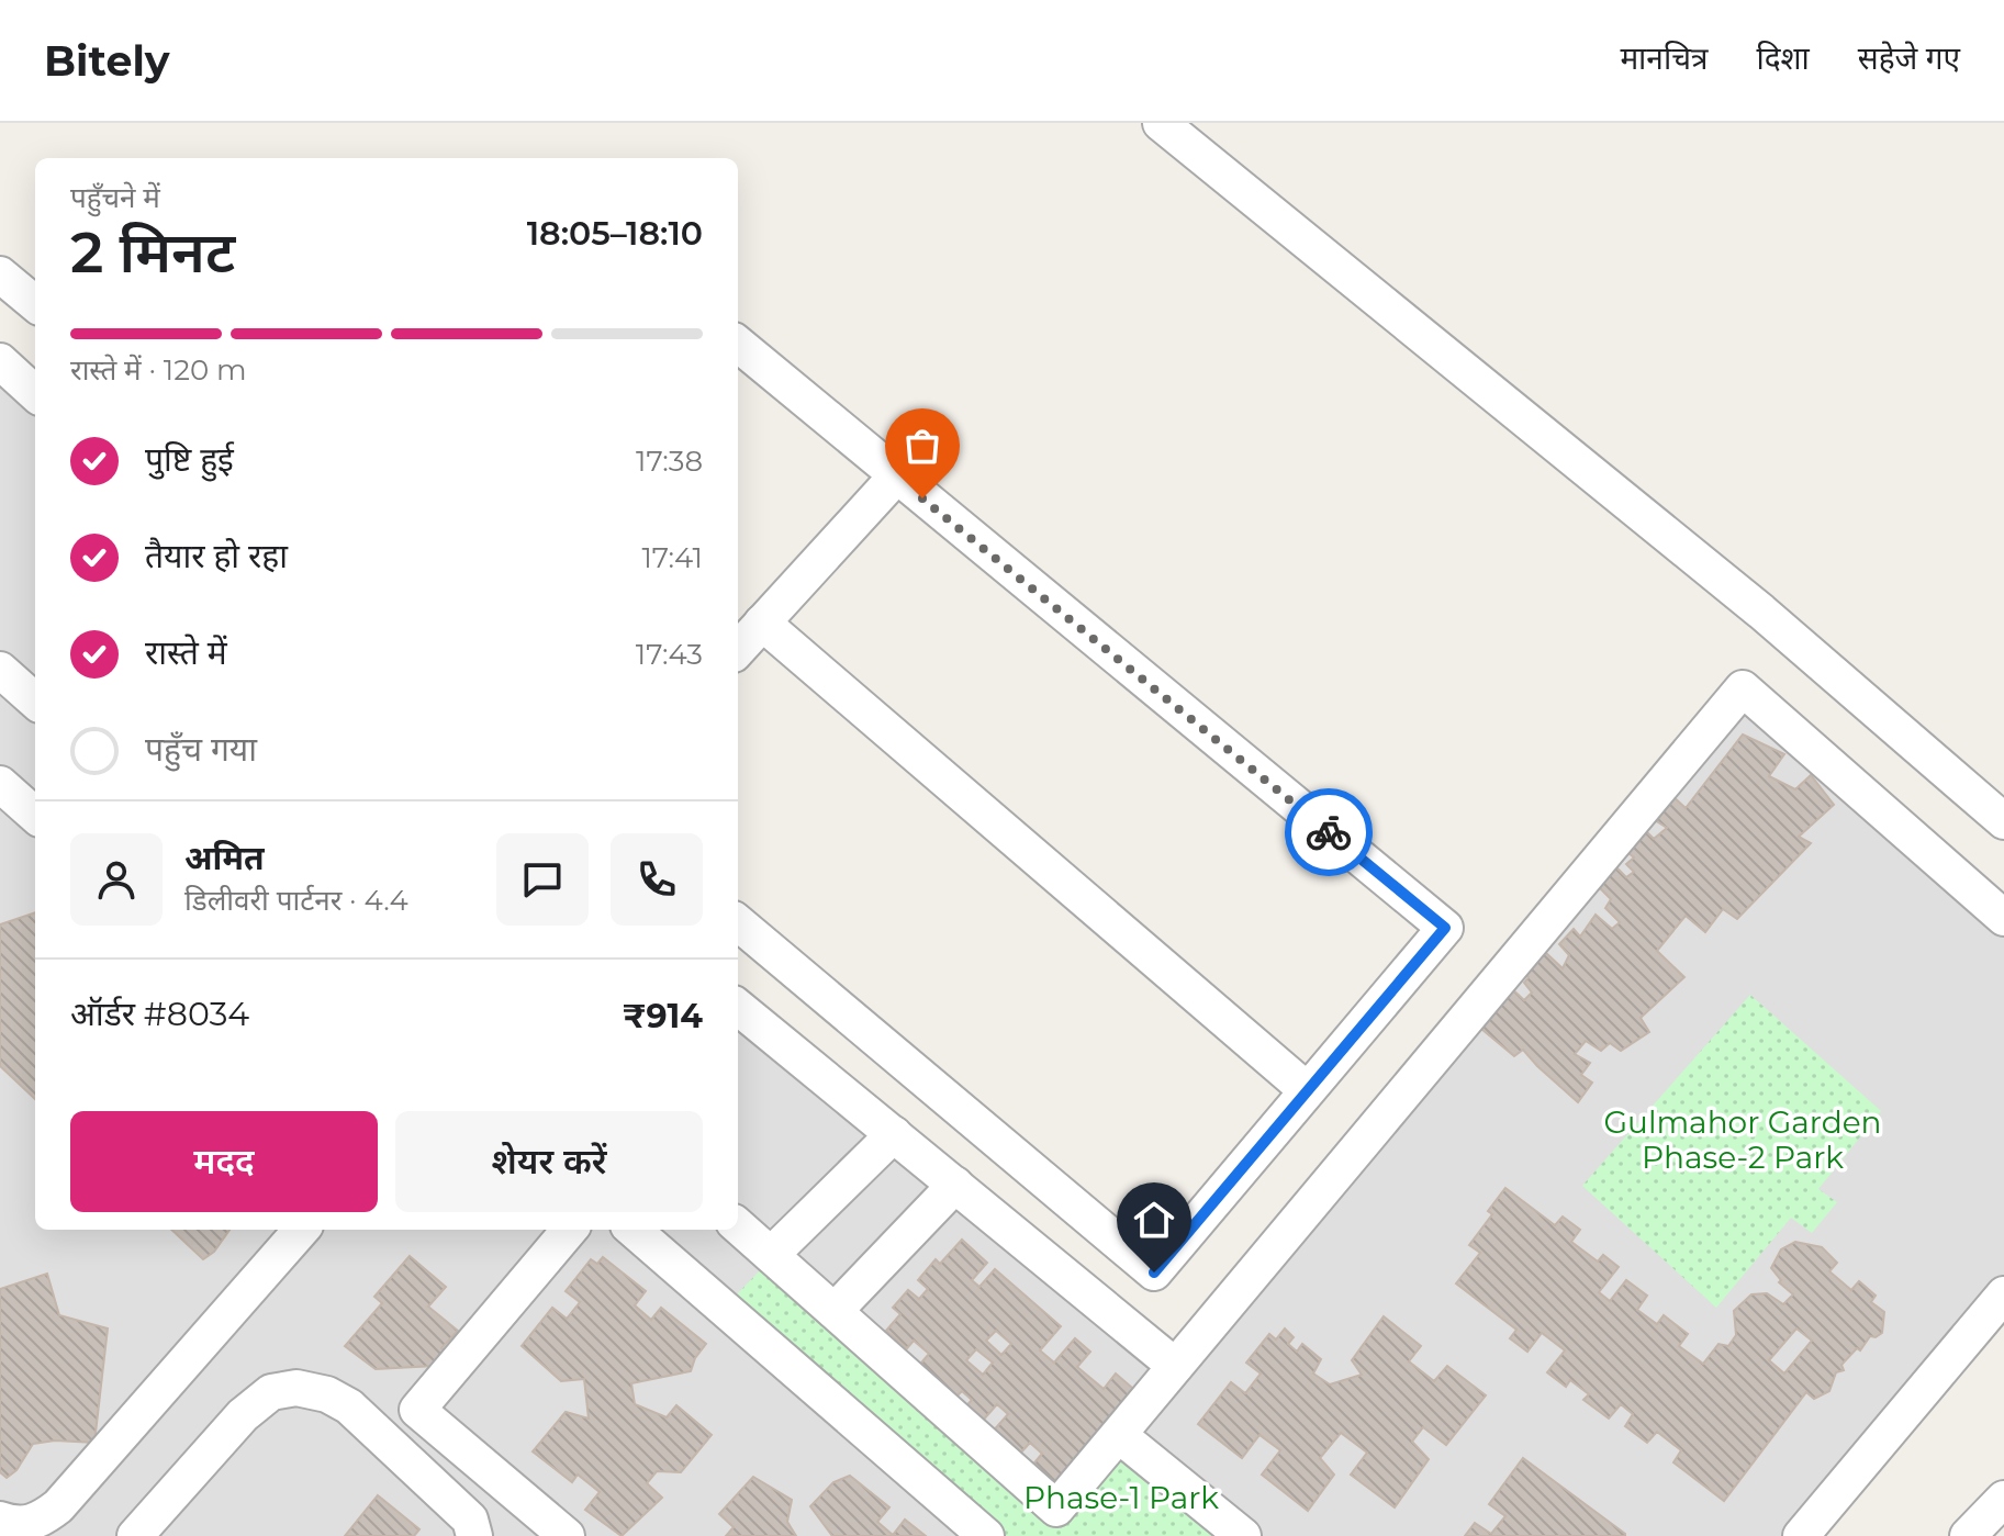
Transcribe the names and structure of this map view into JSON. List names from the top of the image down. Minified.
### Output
{"parks":["Gulmahor Garden Phase-2 Park","Phase-1 Park"],"page":{"header":"Bitely","nav":["मानचित्र","दिशा","सहेजे गए"],"heading":["2 मिनट","पहुँचने में","18:05–18:10"],"panel":["अमित","डिलीवरी पार्टनर · 4.4","ऑर्डर #8034","₹914"],"bar":"रास्ते में · 120 m","list":[["पुष्टि हुई","17:38"],["तैयार हो रहा","17:41"],["रास्ते में","17:43"],"पहुँच गया"],"buttons":["मदद","शेयर करें"]}}
